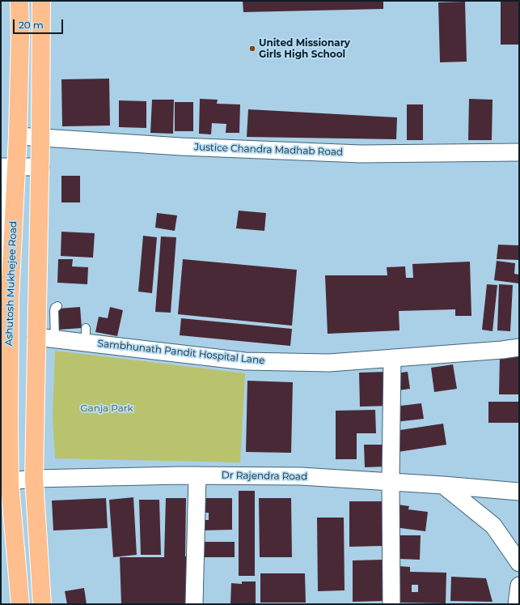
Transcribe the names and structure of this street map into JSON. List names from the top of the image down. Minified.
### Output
{"streets":{"main road":["Ashutosh Mukhejee Road"],"street":["Justice Chandra Madhab Road","Sambhunath Pandit Hospital Lane","Dr Rajendra Road"]},"crossings":[["Justice Chandra Madhab Road","Ashutosh Mukhejee Road"],["Ashutosh Mukhejee Road","Dr Rajendra Road"]],"parks":["Ganja Park"],"places":["United Missionary Girls High School"],"scale_bar":"20 m"}
